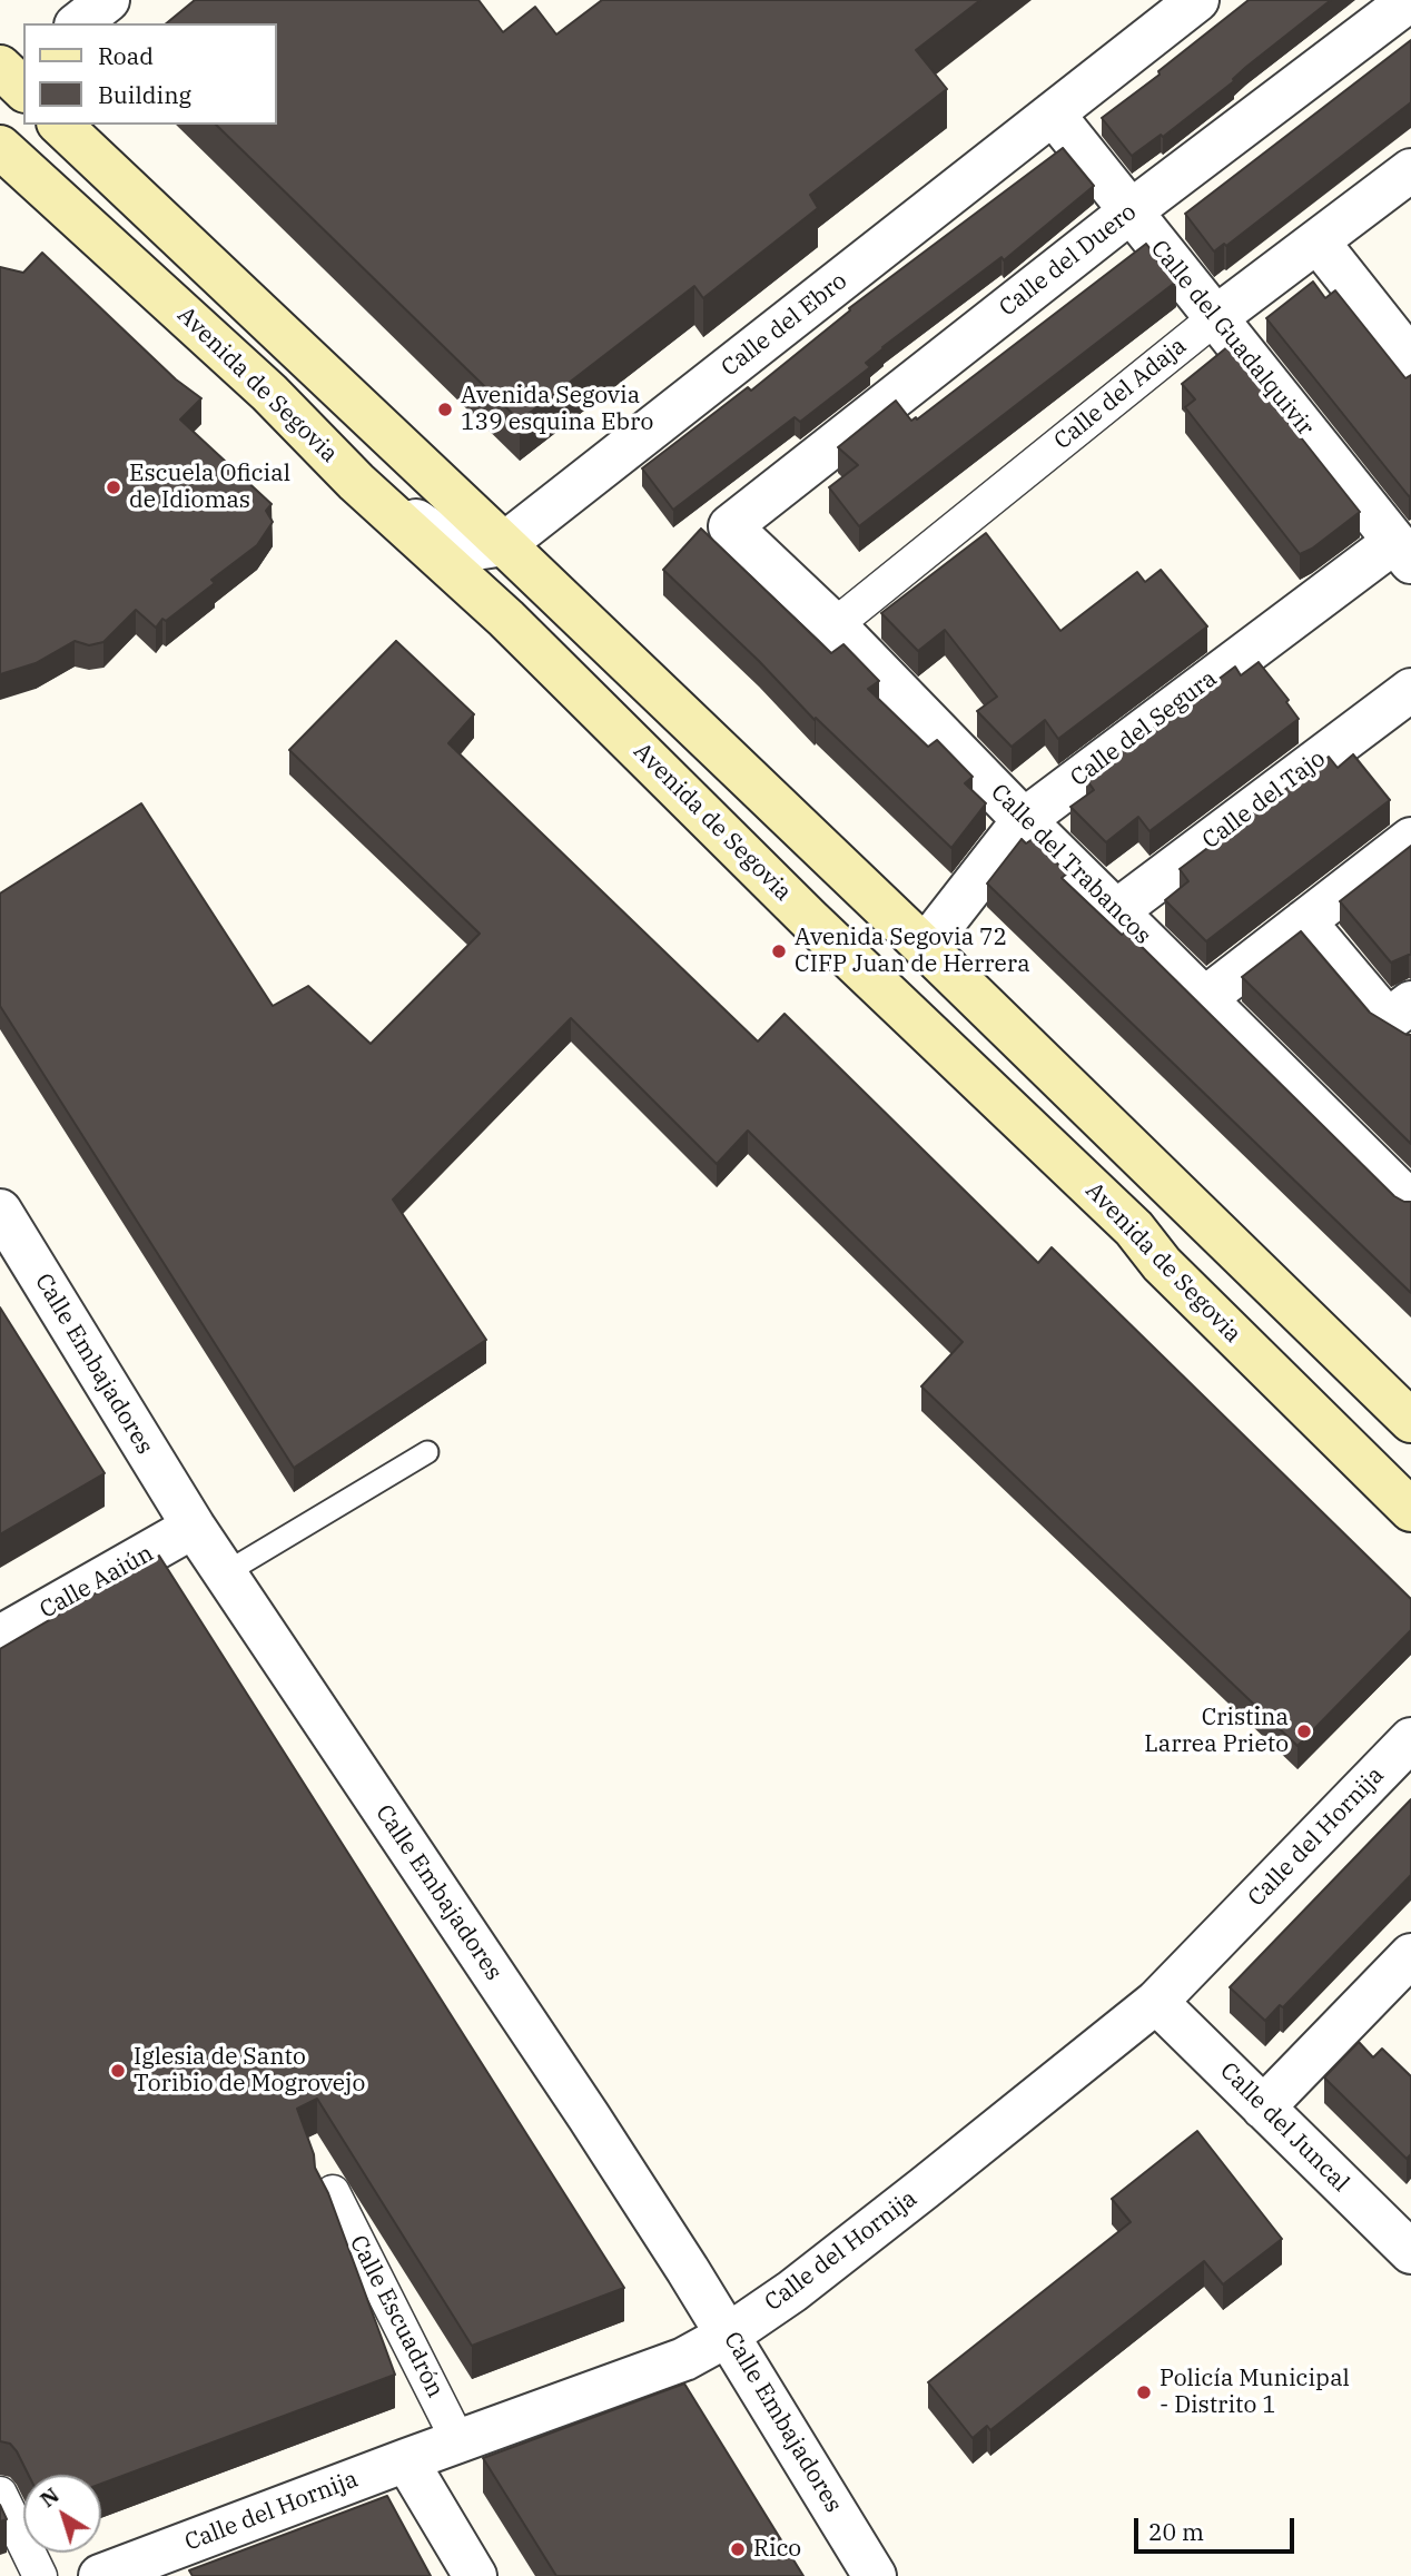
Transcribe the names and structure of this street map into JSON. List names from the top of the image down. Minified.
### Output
{"streets":{"main road":["Avenida de Segovia"],"street":["Calle del Duero","Calle del Ebro","Calle del Guadalquivir","Calle del Adaja","Calle del Segura","Calle del Tajo","Calle del Trabancos","Calle Embajadores","Calle Aaiún","Calle del Hornija","Calle del Juncal","Calle Escuadrón"]},"crossings":[["Calle del Duero","Calle del Guadalquivir"],["Calle del Duero","Calle del Trabancos"],["Calle del Ebro","Calle del Guadalquivir"],["Calle del Ebro","Avenida de Segovia"],["Calle del Guadalquivir","Calle del Adaja"],["Calle del Guadalquivir","Calle del Segura"],["Calle del Adaja","Calle del Trabancos"],["Calle del Segura","Calle del Trabancos"],["Calle del Tajo","Calle del Trabancos"],["Calle Embajadores","Calle Aaiún"],["Calle Embajadores","Calle del Hornija"],["Calle del Hornija","Calle del Juncal"],["Calle del Hornija","Calle Escuadrón"]],"places":["Avenida Segovia 139 esquina Ebro","Escuela Oficial de Idiomas","Avenida Segovia 72 CIFP Juan de Herrera","Cristina Larrea Prieto","Iglesia de Santo Toribio de Mogrovejo","Policía Municipal - Distrito 1","Rico"],"legend":["Road","Building"],"scale_bar":"20 m","north":"top left"}
